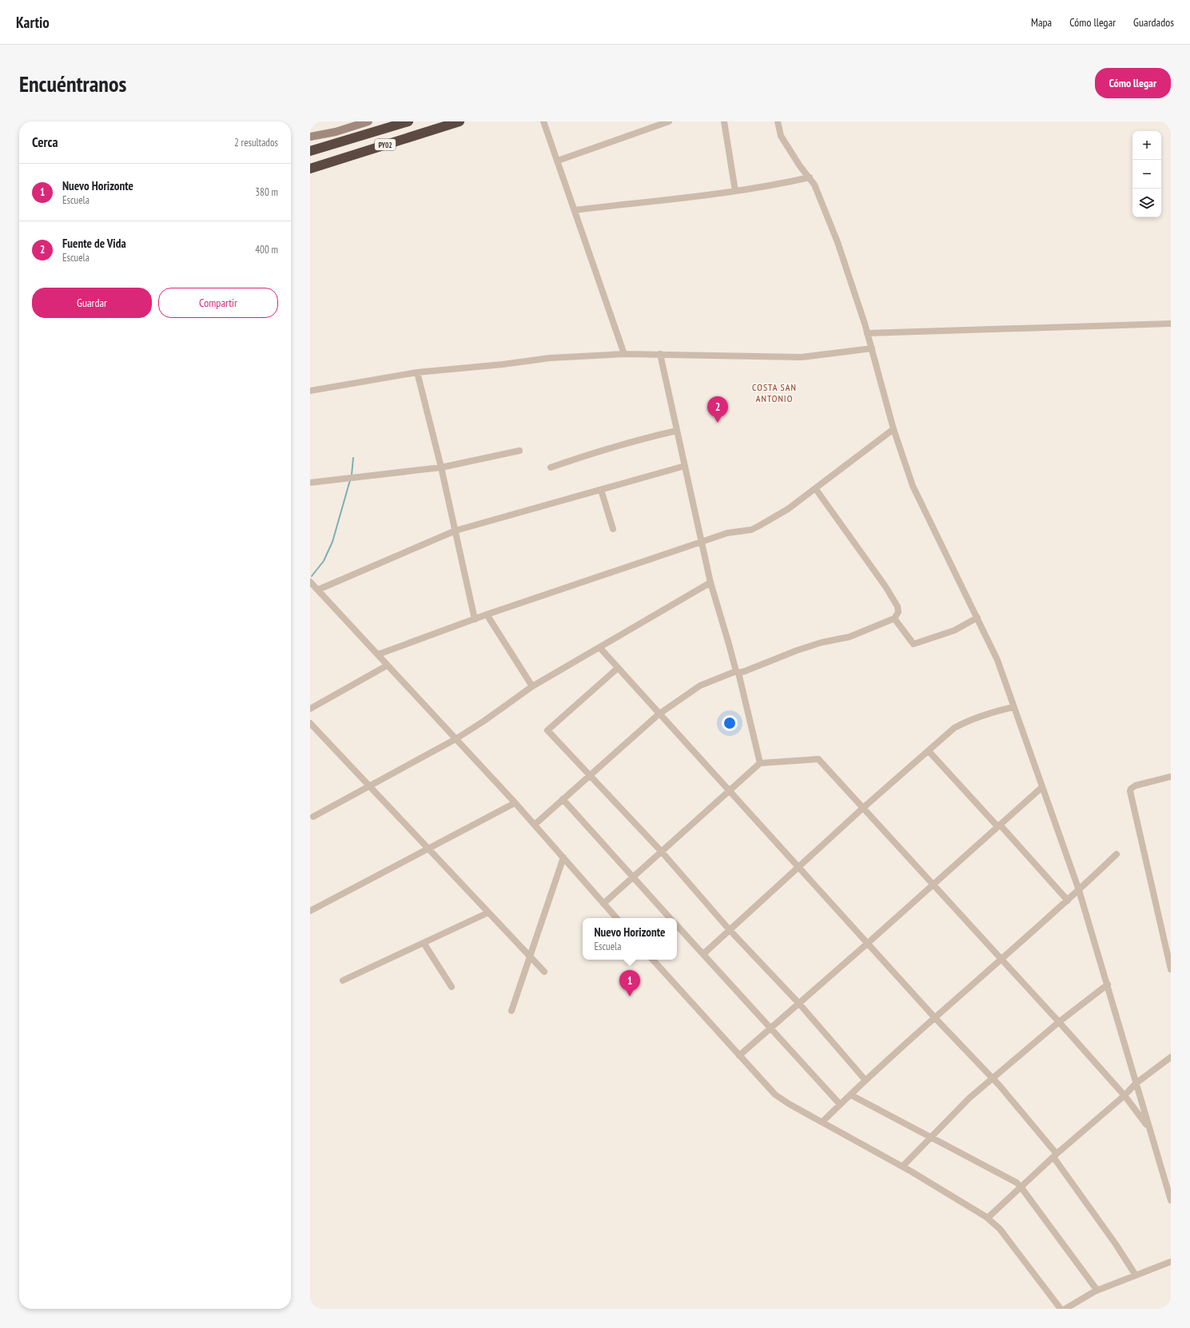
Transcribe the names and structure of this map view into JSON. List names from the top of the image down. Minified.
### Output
{"streets":{"highway":["PY02"]},"districts":["COSTA SAN ANTONIO"],"page":{"header":"Kartio","nav":["Mapa","Cómo llegar","Guardados"],"buttons":["Cómo llegar",["Guardar","Compartir"]],"title":"Encuéntranos","heading":["Cerca","2 resultados"],"map_buttons":["+","−"],"list":[{"mark":"1","name":"Nuevo Horizonte","note":"Escuela","value":"380 m"},{"mark":"2","name":"Fuente de Vida","note":"Escuela","value":"400 m"}],"pins":["2","1"],"popup":["Nuevo Horizonte","Escuela"]}}
